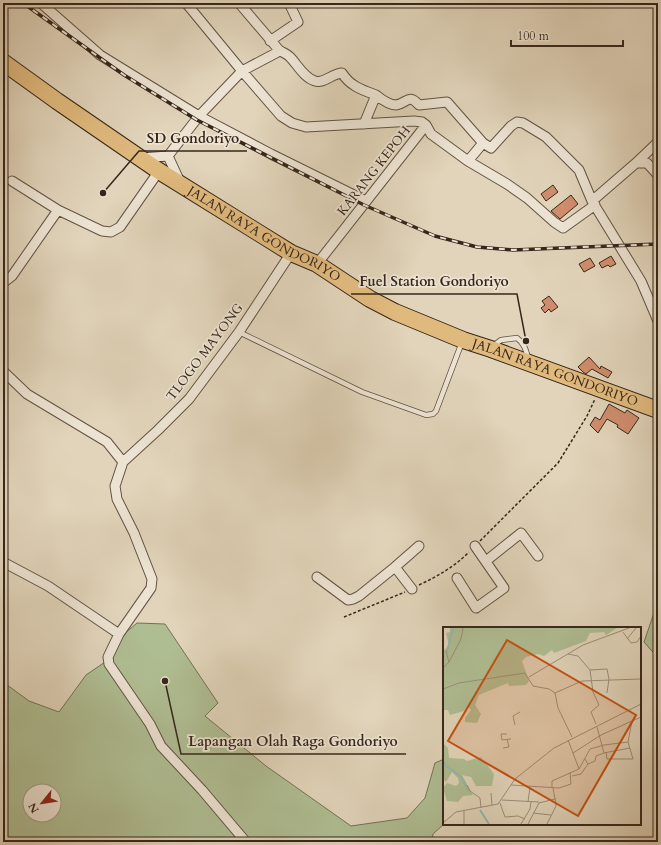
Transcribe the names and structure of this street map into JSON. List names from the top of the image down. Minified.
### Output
{"streets":{"highway":["JALAN RAYA GONDORIYO"],"street":["KARANG KEPOH","TLOGO MAYONG"]},"crossings":[["KARANG KEPOH","JALAN RAYA GONDORIYO"],["JALAN RAYA GONDORIYO","TLOGO MAYONG"]],"places":["SD Gondoriyo","Fuel Station Gondoriyo","Lapangan Olah Raga Gondoriyo"],"scale_bar":"100 m","north":"bottom left"}
